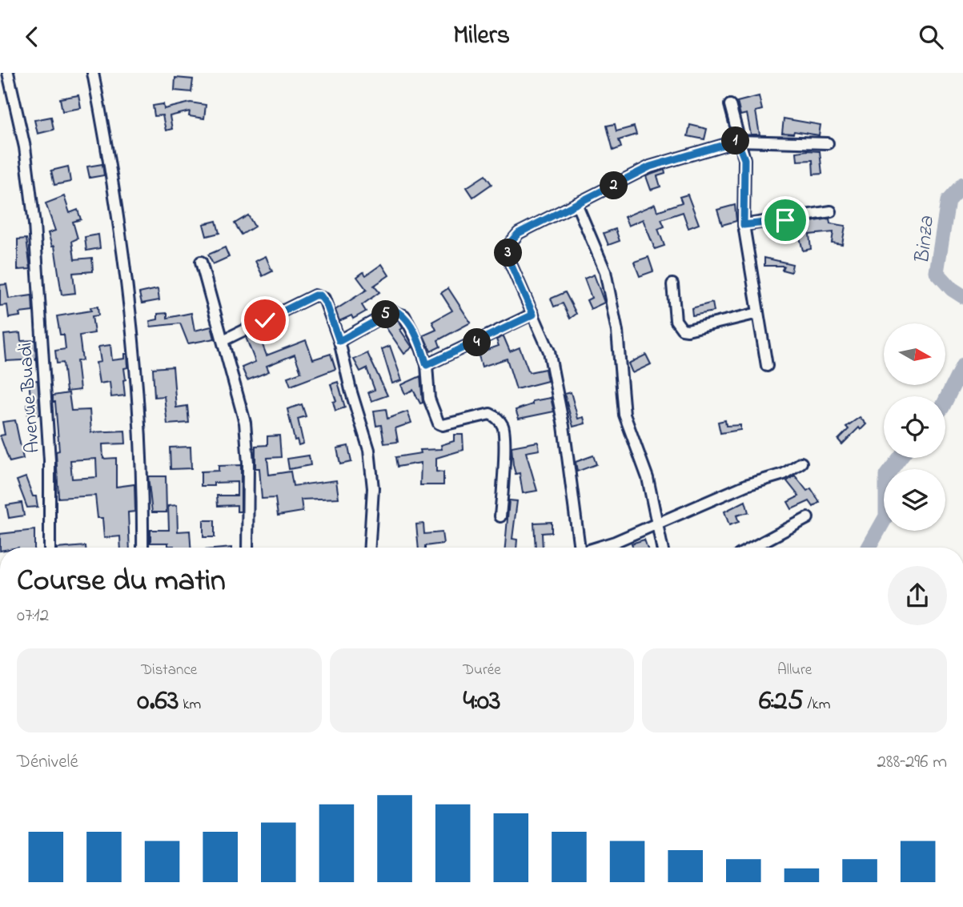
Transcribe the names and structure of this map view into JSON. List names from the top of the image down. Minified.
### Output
{"streets":{"street":["Avenue Buadi"]},"water":["Binza"],"north":"right","page":{"header":"Milers","pins":["1","2","3","5","4"],"heading":["Course du matin","07:12"],"stats":[["Distance","0.63 km"],["Durée","4:03"],["Allure","6:25 /km"]],"chart":["Dénivelé","288–296 m"]}}
